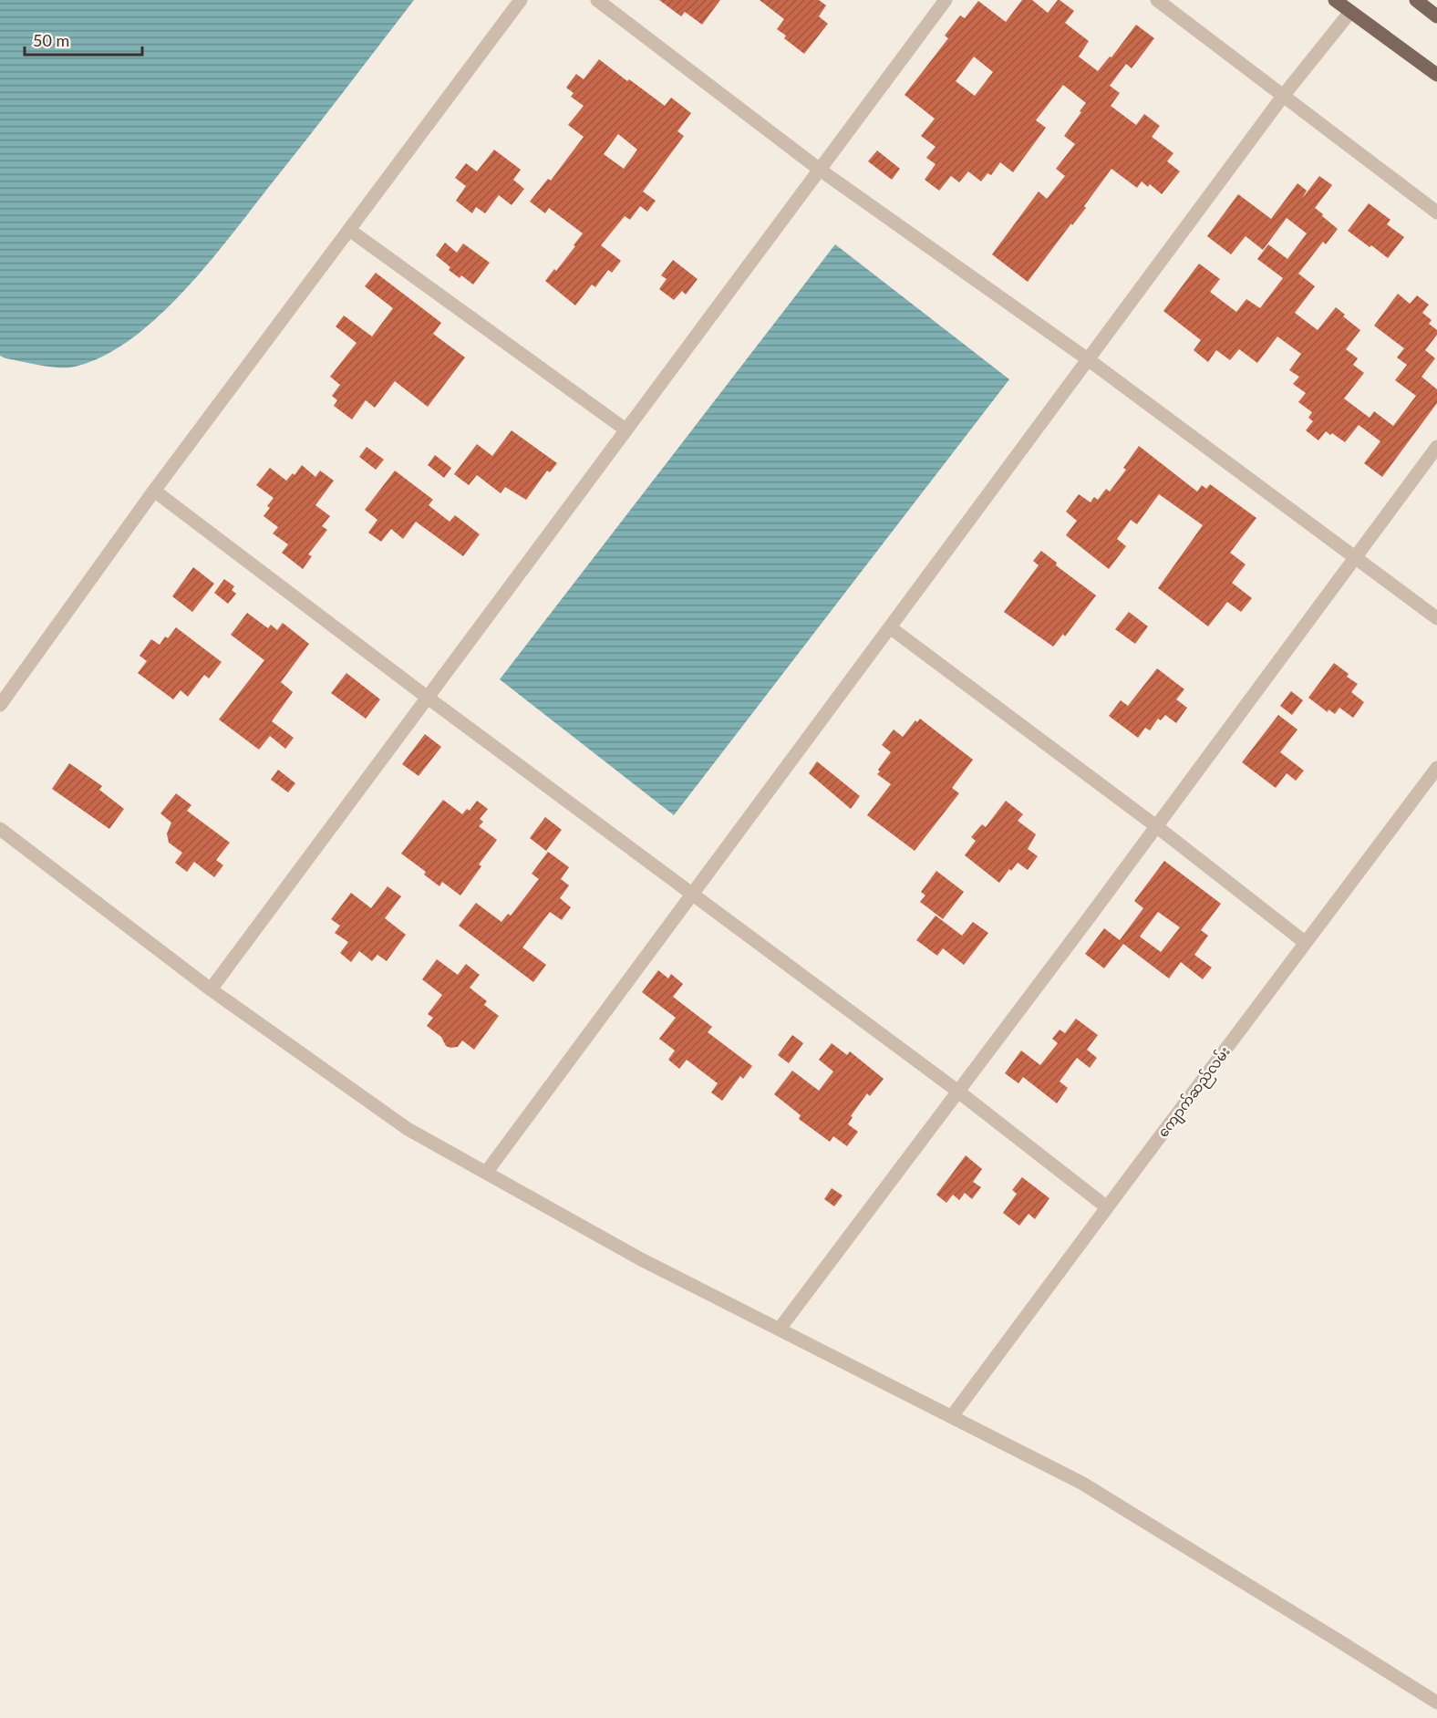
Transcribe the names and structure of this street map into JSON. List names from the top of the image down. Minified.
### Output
{"streets":{"street":["ကျောက်ဆည်လမ်း"]},"scale_bar":"50 m"}
